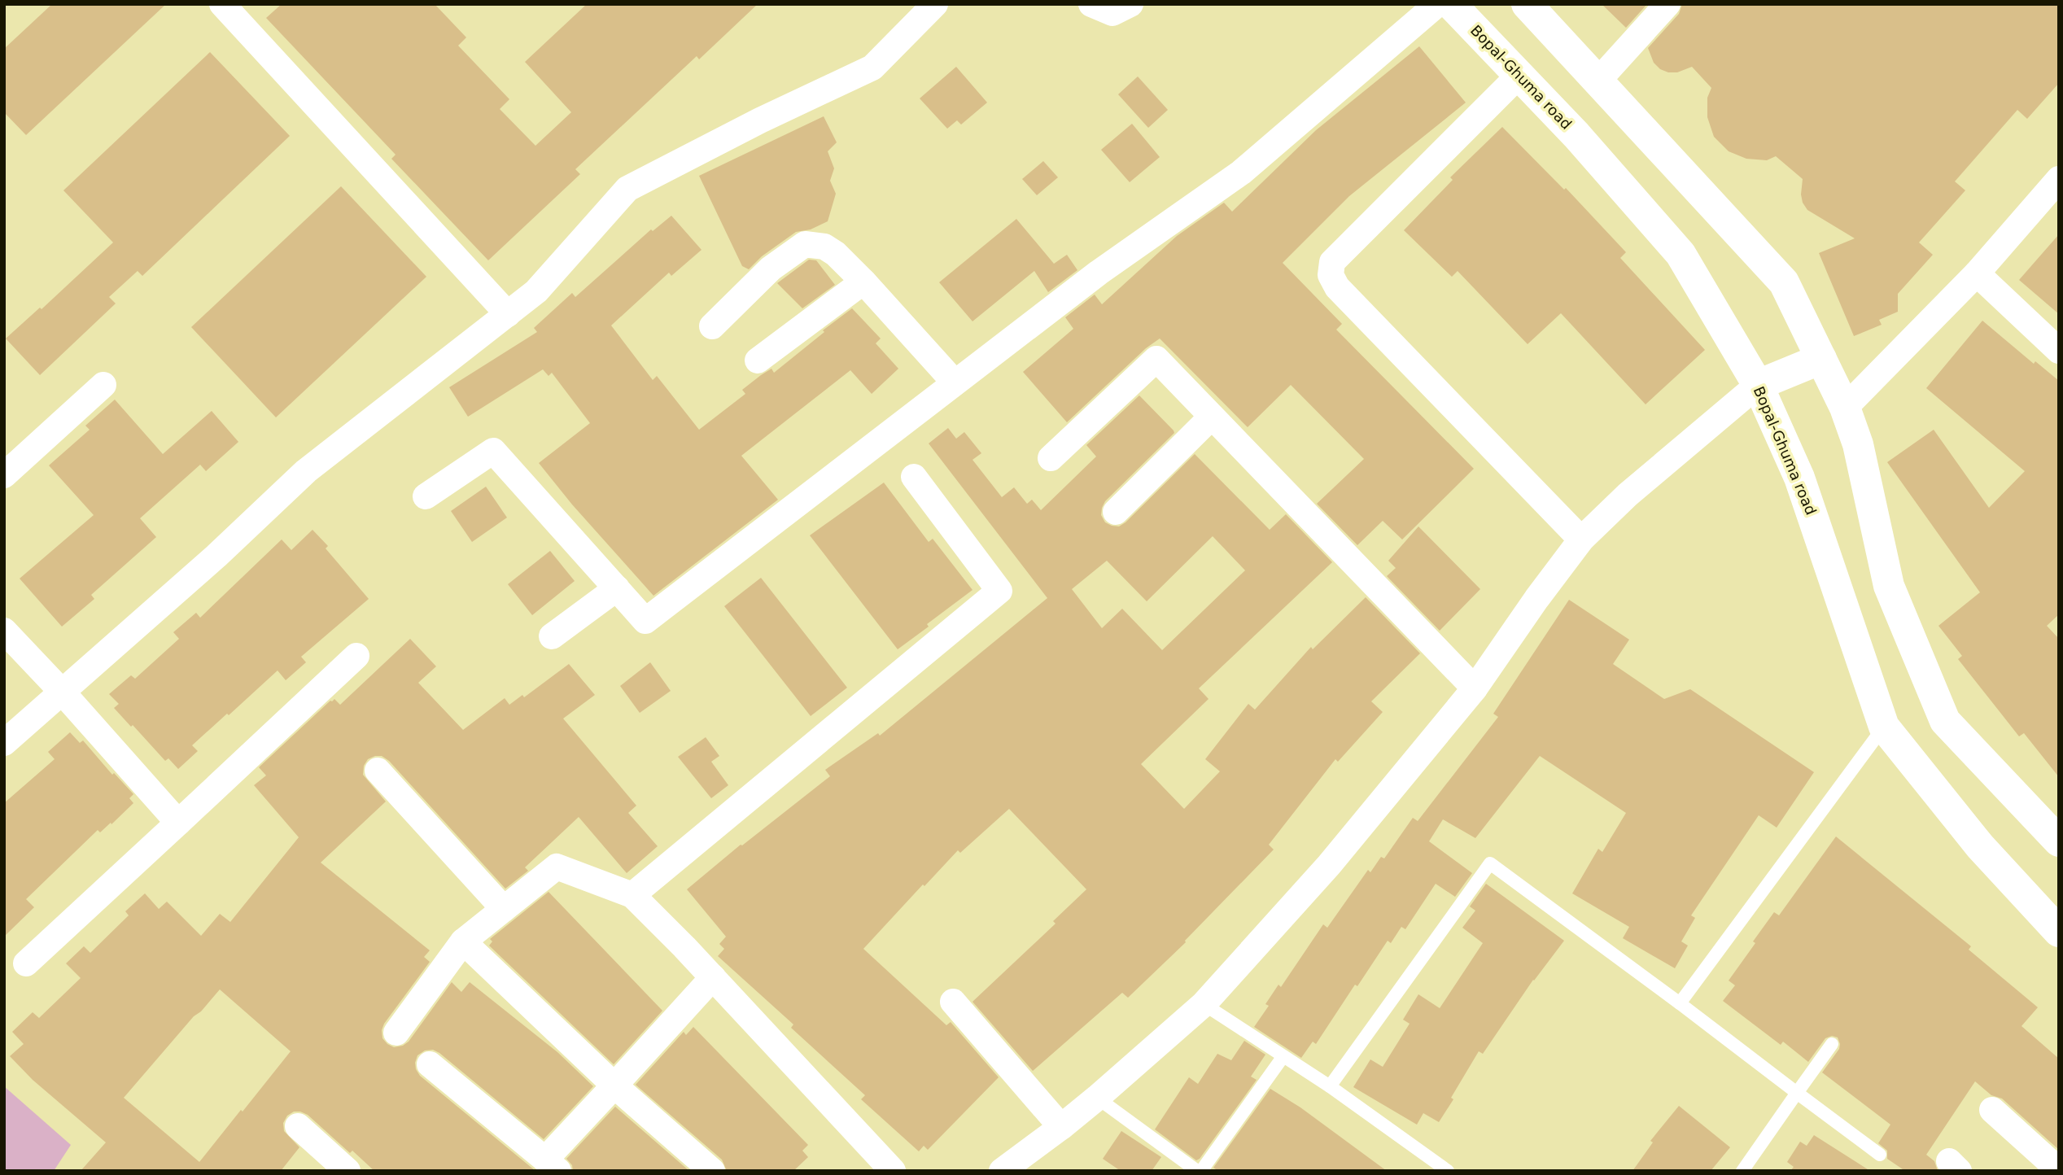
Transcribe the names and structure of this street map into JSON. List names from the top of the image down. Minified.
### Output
{"streets":{"street":["Bopal-Ghuma road"]}}
